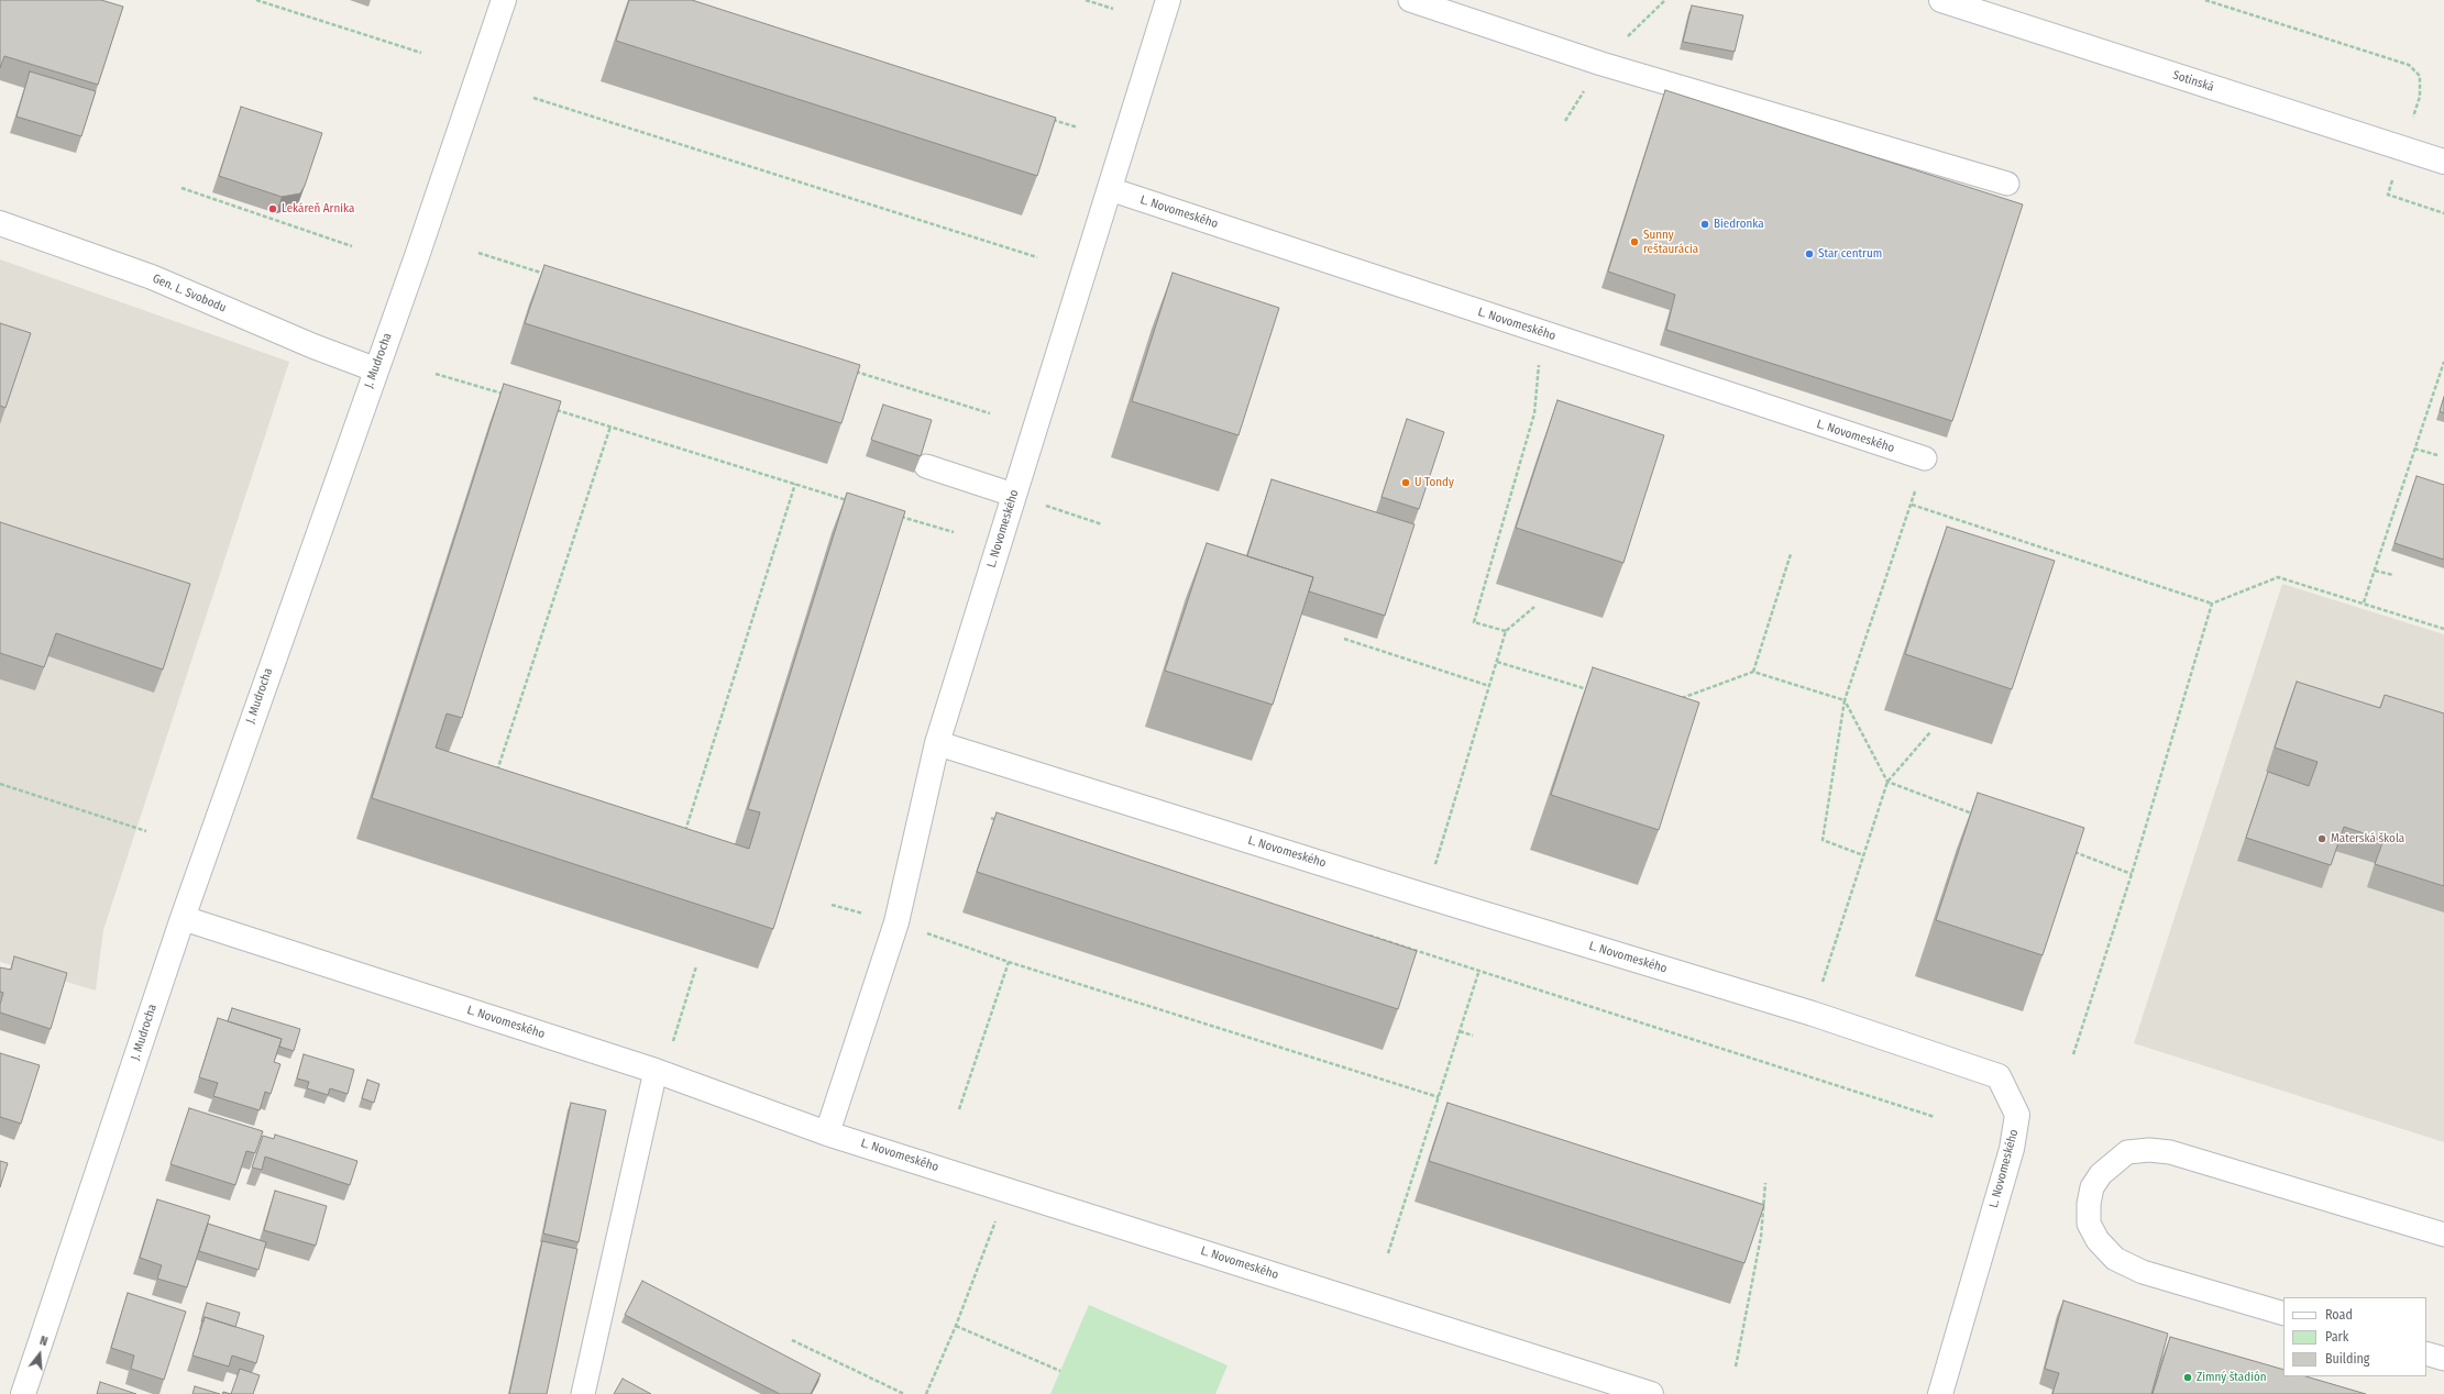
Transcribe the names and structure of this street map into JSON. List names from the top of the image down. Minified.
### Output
{"streets":{"street":["Sotinská","L. Novomeského","Gen. L. Svobodu","J. Mudrocha"]},"crossings":[["L. Novomeského","J. Mudrocha"],["Gen. L. Svobodu","J. Mudrocha"]],"places":["Lekáreň Arnika","Biedronka","Sunny reštaurácia","Star centrum","U Tondy","Materská škola","Zimný štadión"],"legend":["Road","Park","Building"],"north":"top"}
